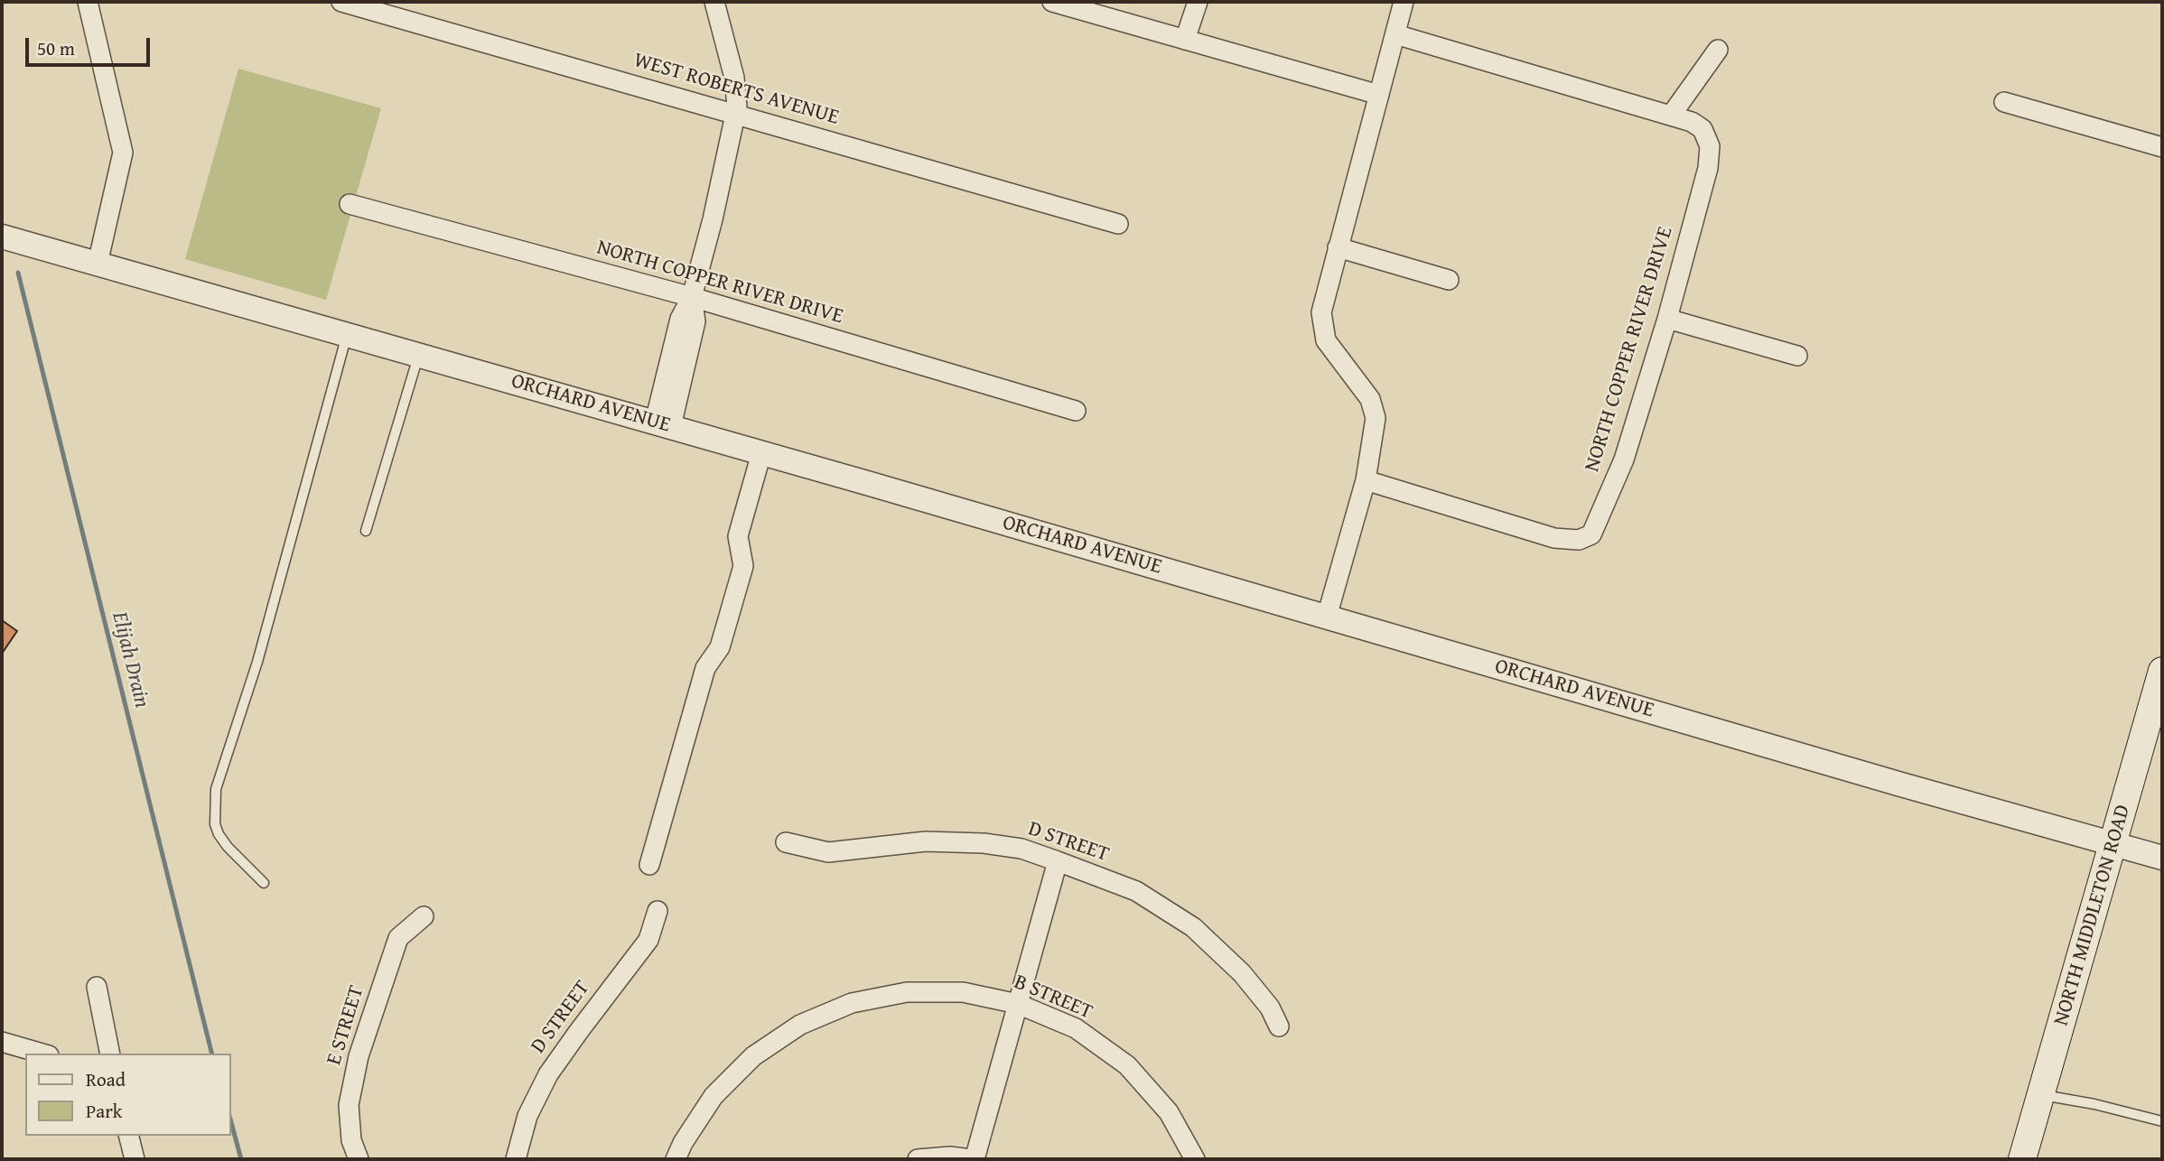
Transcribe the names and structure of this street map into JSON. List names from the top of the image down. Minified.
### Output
{"streets":{"main road":["NORTH MIDDLETON ROAD"],"street":["WEST ROBERTS AVENUE","NORTH COPPER RIVER DRIVE","ORCHARD AVENUE","D STREET","B STREET","E STREET"]},"crossings":[["ORCHARD AVENUE","NORTH MIDDLETON ROAD"]],"water":["Elijah Drain"],"legend":["Road","Park"],"scale_bar":"50 m"}
